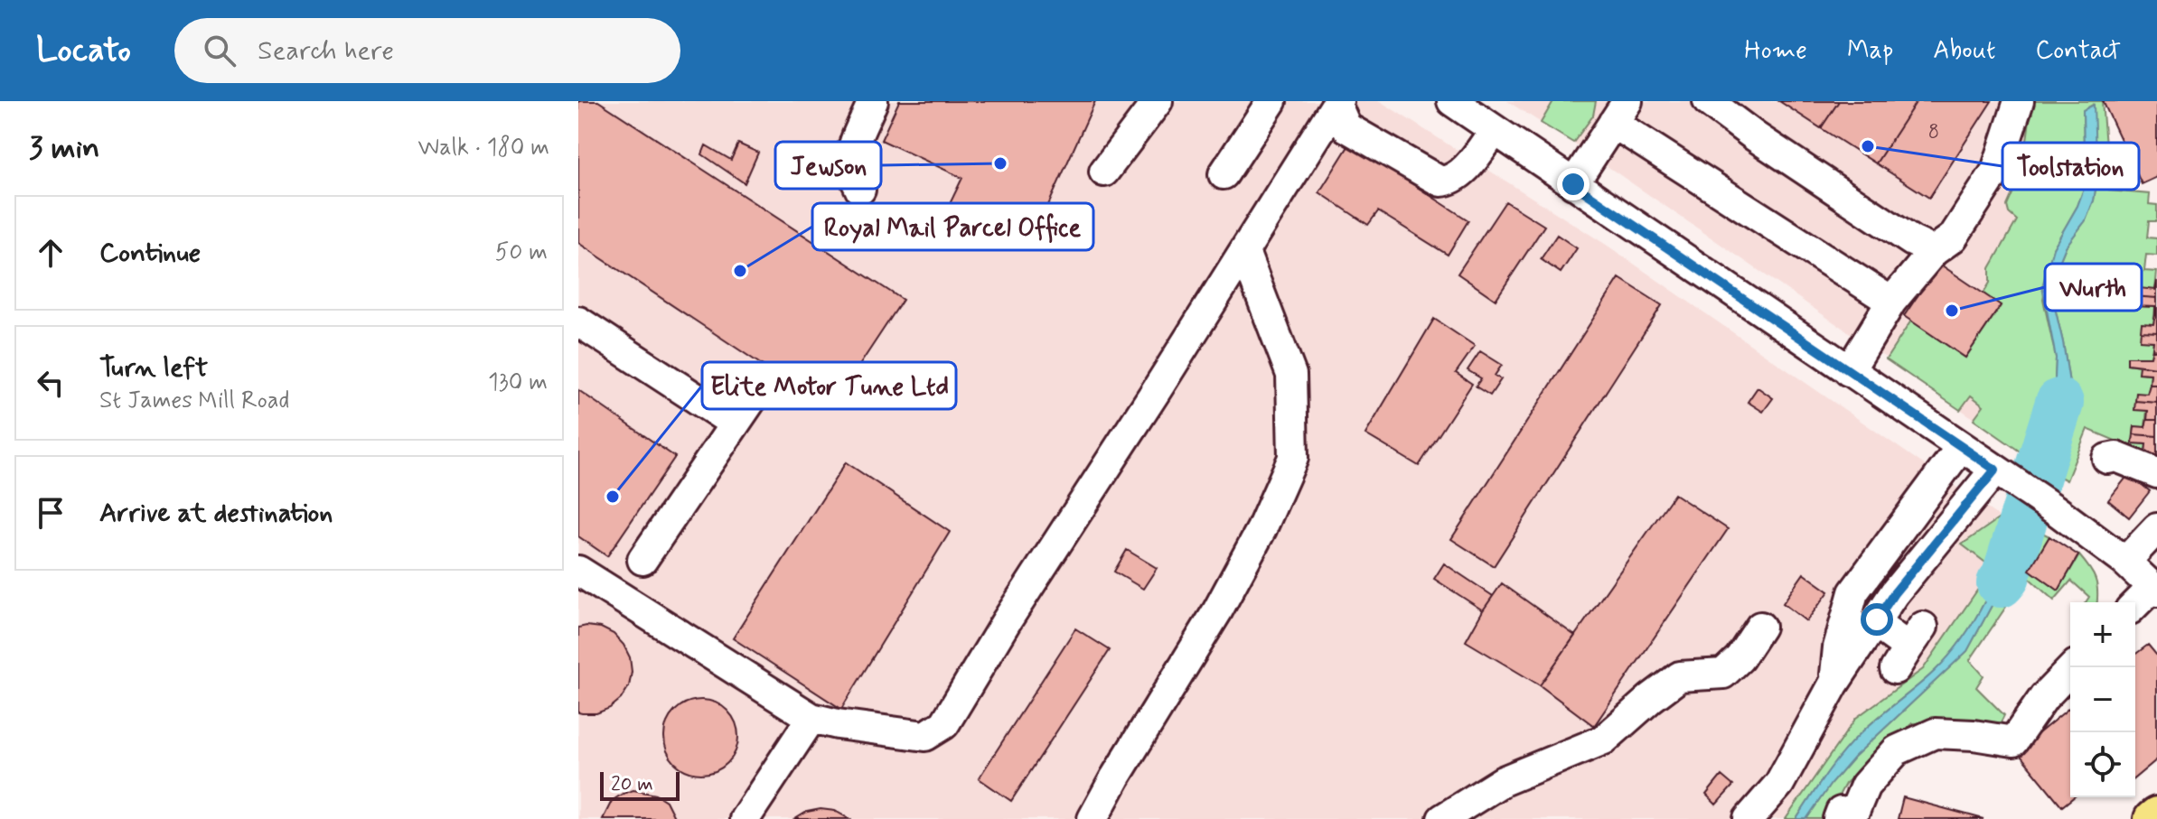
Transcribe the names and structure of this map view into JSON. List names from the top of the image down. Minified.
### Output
{"places":["Toolstation","Jewson","Royal Mail Parcel Office","Wurth","Elite Motor Tune Ltd"],"house_numbers":["8"],"scale_bar":"20 m","page":{"header":"Locato","search":"Search here","nav":["Home","Map","About","Contact"],"heading":["3 min","Walk · 180 m"],"list":[["Continue","50 m"],["Turn left","St James Mill Road","130 m"],"Arrive at destination"],"map_buttons":["+","−"],"scale":"20 m"}}
